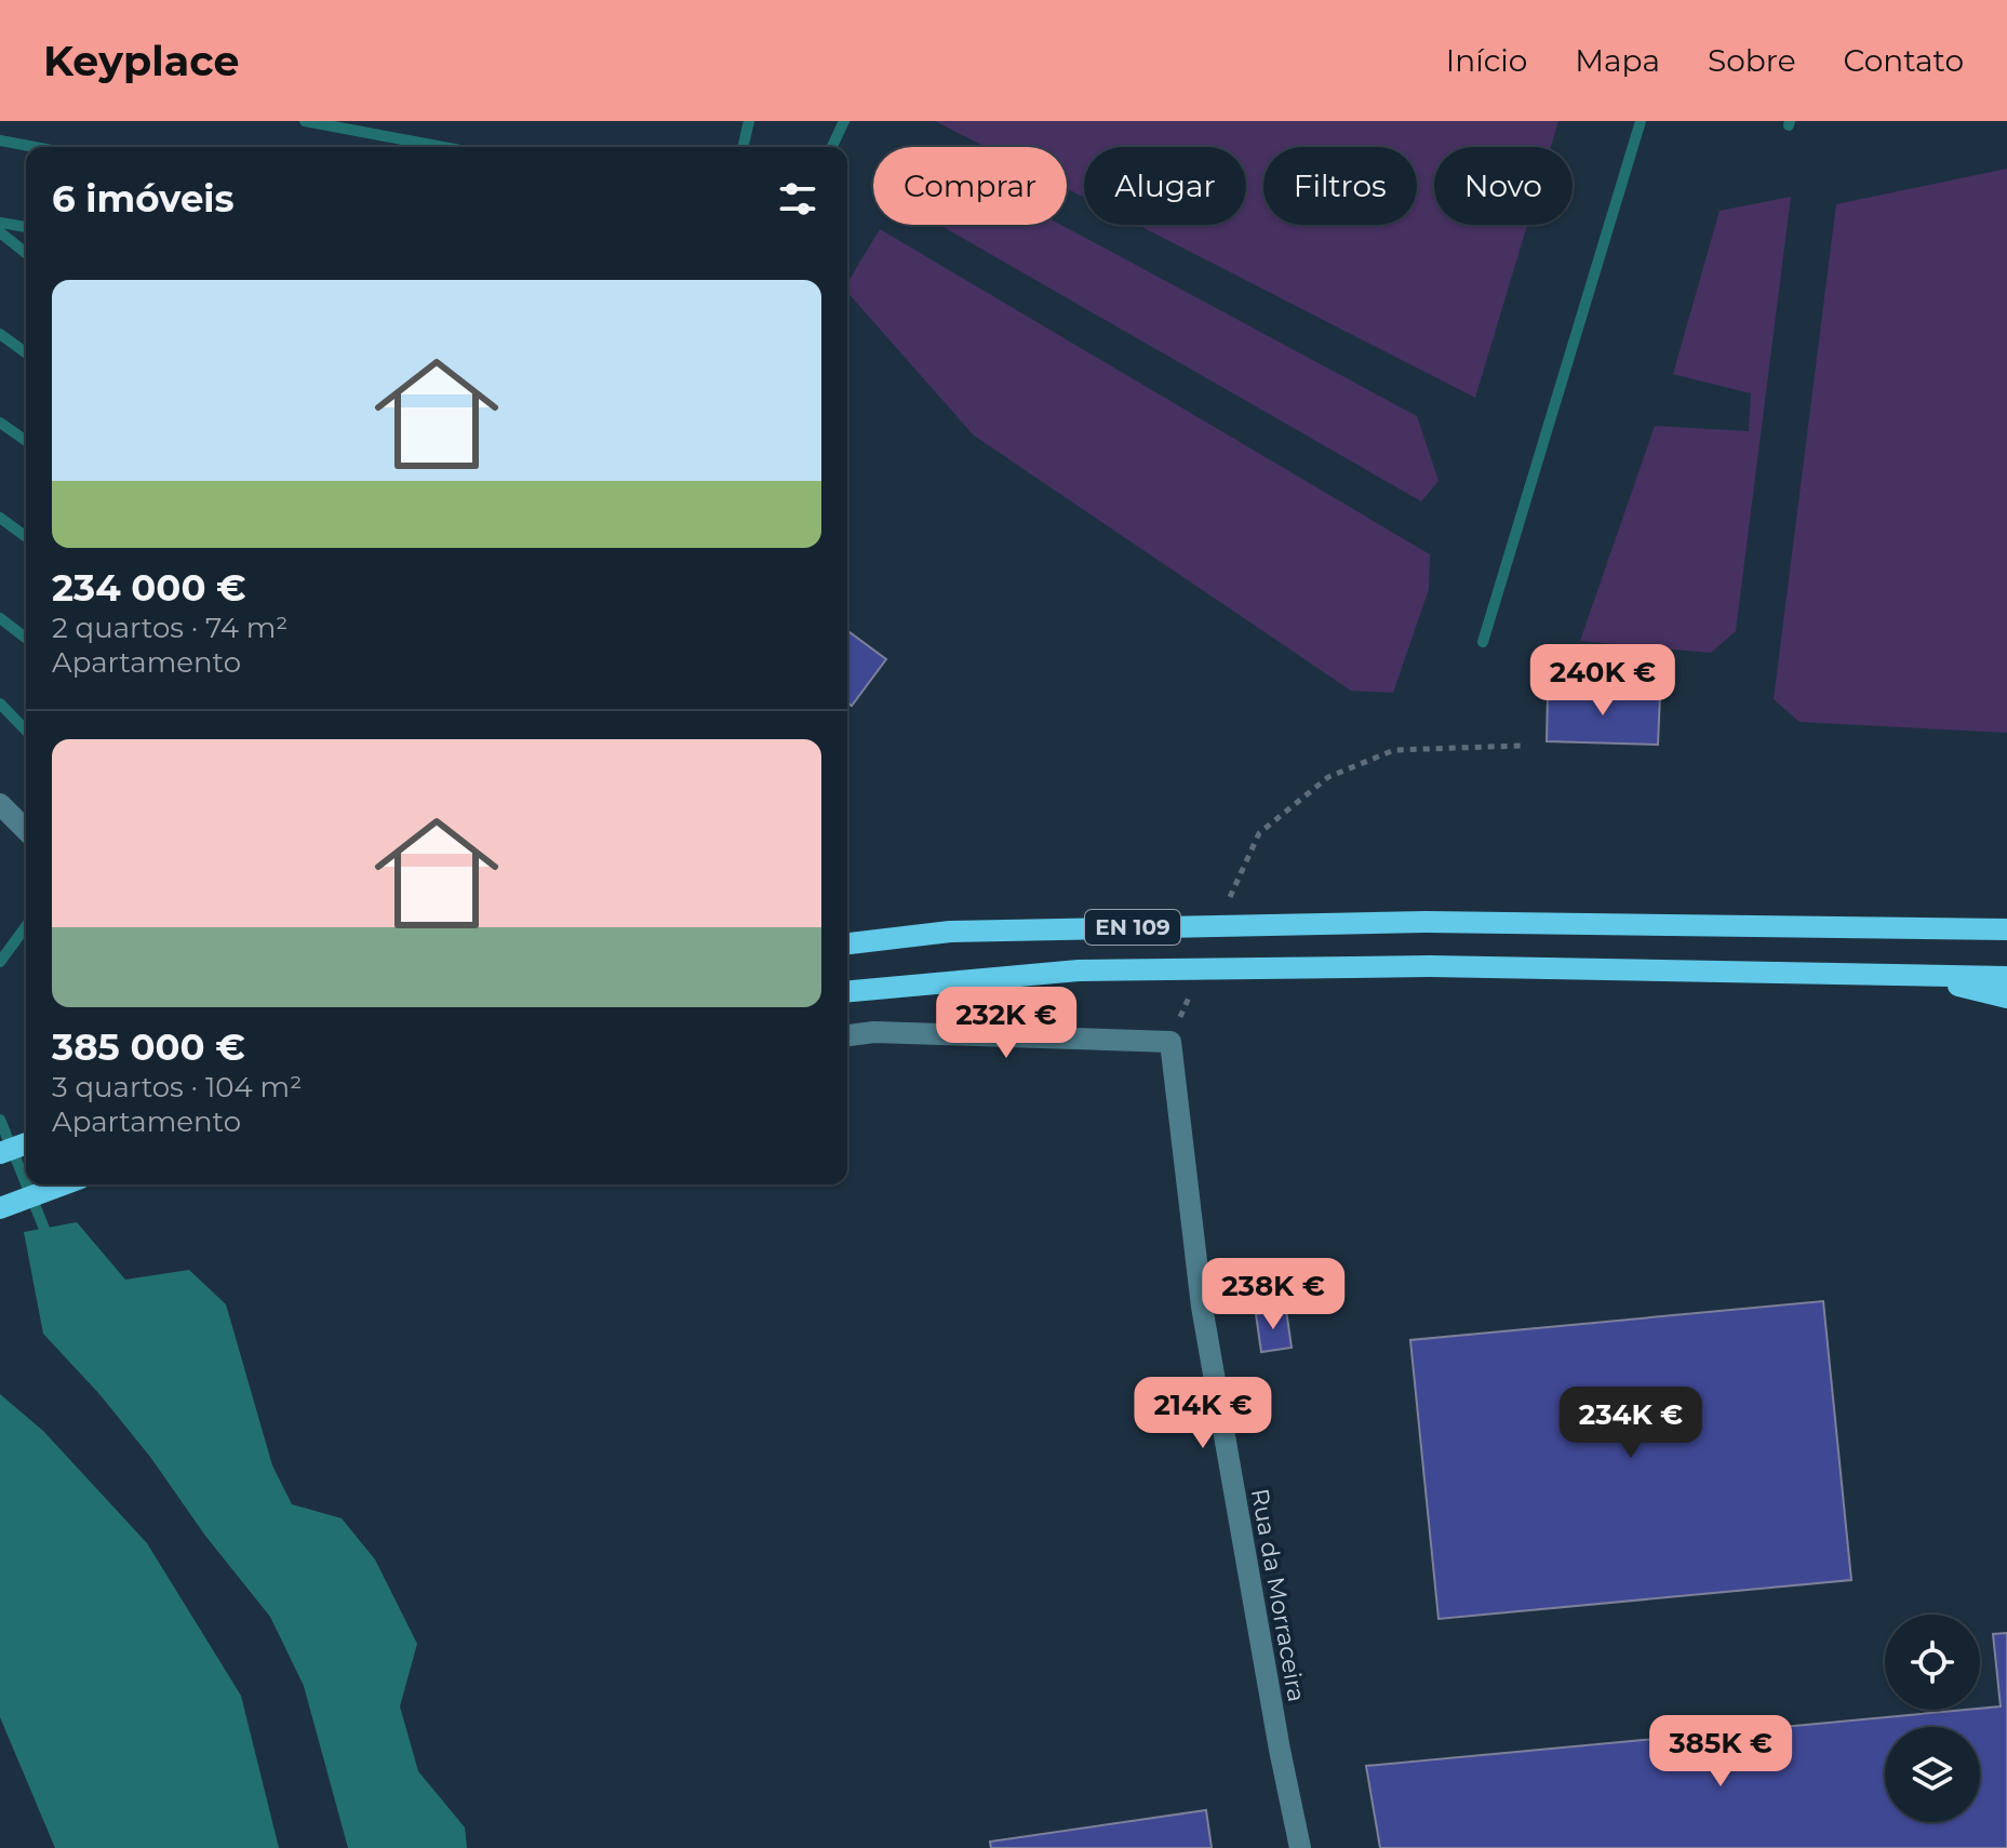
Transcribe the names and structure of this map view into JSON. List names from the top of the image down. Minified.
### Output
{"streets":{"main road":["EN 109"],"street":["Rua da Morraceira"]},"page":{"header":"Keyplace","nav":["Início","Mapa","Sobre","Contato"],"chip":["Comprar","Alugar","Filtros","Novo"],"heading":"6 imóveis","list":[{"name":"234 000 €","note":"2 quartos · 74 m² · Apartamento"},{"name":"385 000 €","note":"3 quartos · 104 m² · Apartamento"}],"price":["240K €","232K €","238K €","214K €","234K €","385K €"]}}
